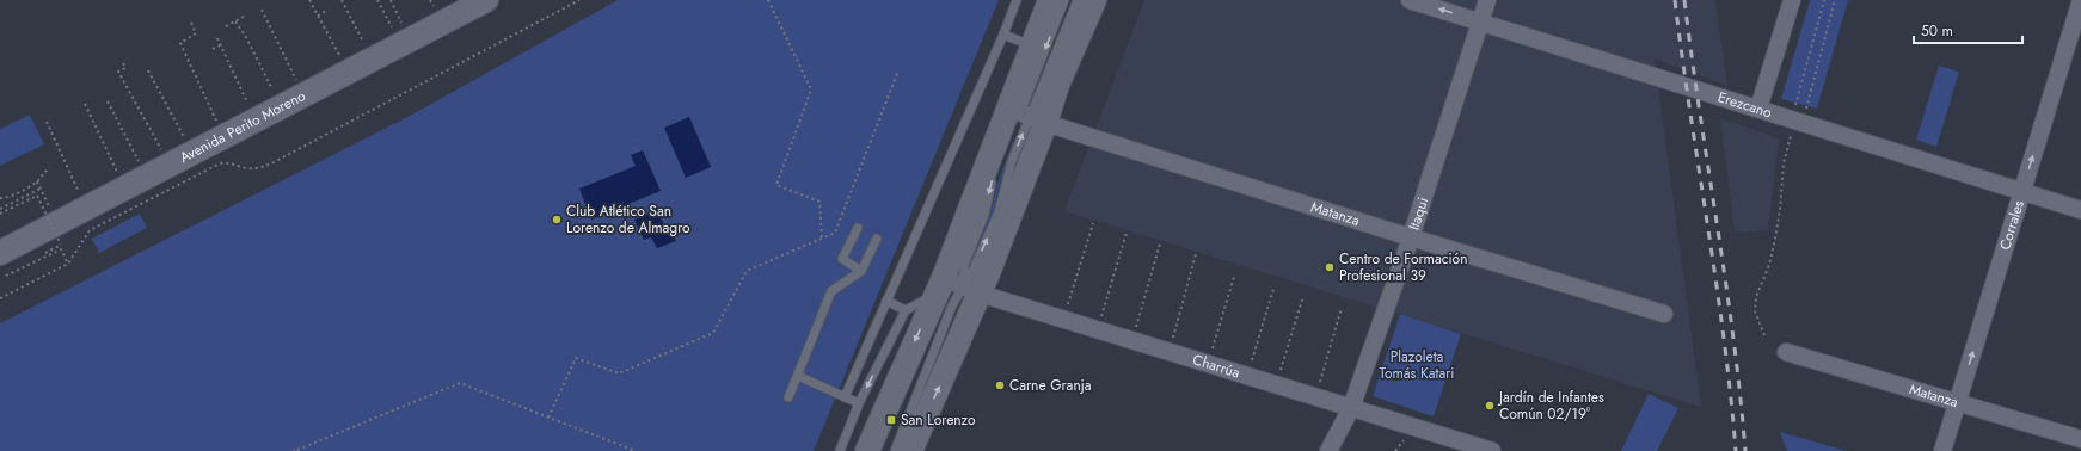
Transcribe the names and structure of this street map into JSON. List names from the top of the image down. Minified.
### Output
{"streets":{"main road":["Avenida Perito Moreno"],"street":["Erezcano","Matanza","Itaqui","Corrales","Charrúa"]},"crossings":[["Erezcano","Itaqui"],["Erezcano","Corrales"],["Matanza","Itaqui"],["Matanza","Corrales"],["Itaqui","Charrúa"]],"one_way":["Corrales"],"parks":["Plazoleta Tomás Katari"],"places":{"other":["Club Atlético San Lorenzo de Almagro","Centro de Formación Profesional 39","Carne Granja","Jardín de Infantes Común 02/19°"],"transit":["San Lorenzo"]},"scale_bar":"50 m"}
